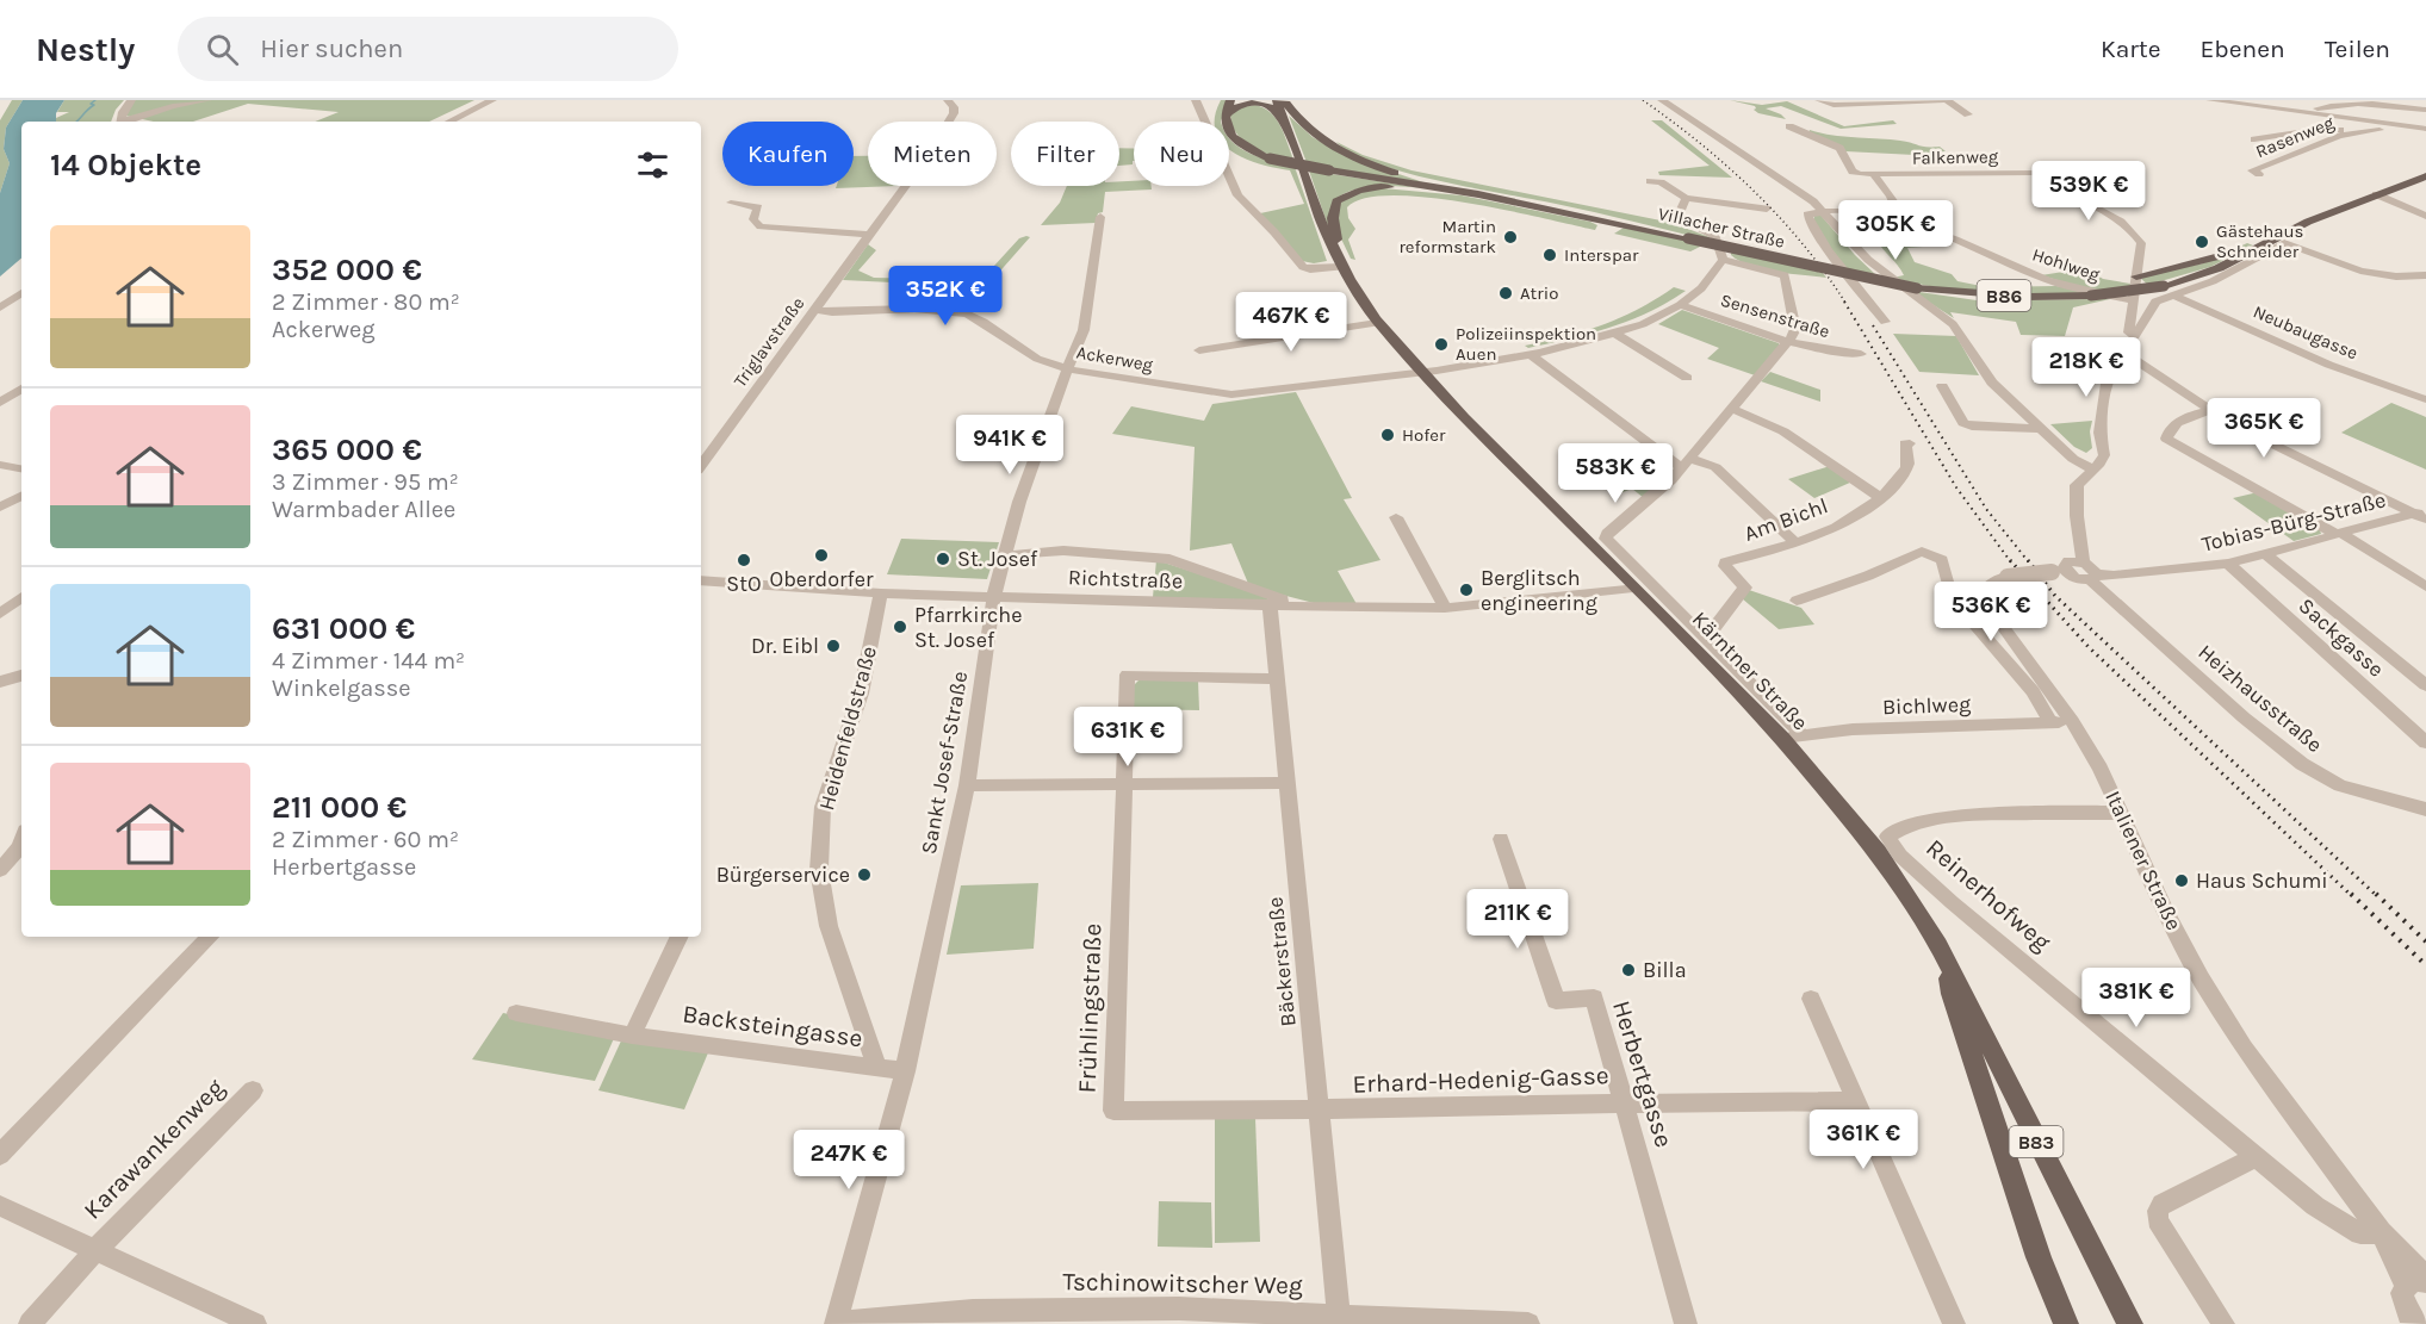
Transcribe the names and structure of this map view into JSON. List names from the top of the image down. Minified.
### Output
{"streets":{"main road":["Villacher Straße","B86","Kärntner Straße","B83"],"street":["Rasenweg","Falkenweg","Hohlweg","Sensenstraße","Neubaugasse","Triglavstraße","Ackerweg","Am Bichl","Tobias-Bürg-Straße","Richtstraße","Sackgasse","Heizhausstraße","Bichlweg","Heidenfeldstraße","Sankt Josef-Straße","Italiener Straße","Reinerhofweg","Bäckerstraße","Frühlingstraße","Backsteingasse","Herbertgasse","Erhard-Hedenig-Gasse","Karawankenweg","Tschinowitscher Weg"]},"crossings":[["Villacher Straße","Neubaugasse"],["Sensenstraße","Ackerweg"],["Triglavstraße","Ackerweg"],["Ackerweg","Kärntner Straße"],["Ackerweg","Sankt Josef-Straße"],["Tobias-Bürg-Straße","Sackgasse"],["Tobias-Bürg-Straße","Heizhausstraße"],["Richtstraße","Kärntner Straße"],["Richtstraße","Heidenfeldstraße"],["Richtstraße","Sankt Josef-Straße"],["Richtstraße","Bäckerstraße"],["Kärntner Straße","Bichlweg"],["Bichlweg","Italiener Straße"],["Heidenfeldstraße","Backsteingasse"],["Sankt Josef-Straße","Backsteingasse"],["Italiener Straße","Reinerhofweg"],["Bäckerstraße","Frühlingstraße"],["Bäckerstraße","Erhard-Hedenig-Gasse"],["Bäckerstraße","Tschinowitscher Weg"],["Frühlingstraße","Erhard-Hedenig-Gasse"],["Herbertgasse","Erhard-Hedenig-Gasse"]],"places":["Martin reformstark","Gästehaus Schneider","Interspar","Atrio","Polizeiinspektion Auen","Hofer","Oberdorfer","St. Josef","StO","Berglitsch engineering","Pfarrkirche St. Josef","Dr. Eibl","Bürgerservice","Haus Schumi","Billa"],"page":{"header":"Nestly","search":"Hier suchen","nav":["Karte","Ebenen","Teilen"],"chip":["Kaufen","Mieten","Filter","Neu"],"heading":"14 Objekte","price":["539K €","305K €","352K €","467K €","218K €","365K €","941K €","583K €","536K €","631K €","211K €","381K €","361K €","247K €"],"list":[{"name":"352 000 €","note":"2 Zimmer · 80 m² · Ackerweg"},{"name":"365 000 €","note":"3 Zimmer · 95 m² · Warmbader Allee"},{"name":"631 000 €","note":"4 Zimmer · 144 m² · Winkelgasse"},{"name":"211 000 €","note":"2 Zimmer · 60 m² · Herbertgasse"}]}}
